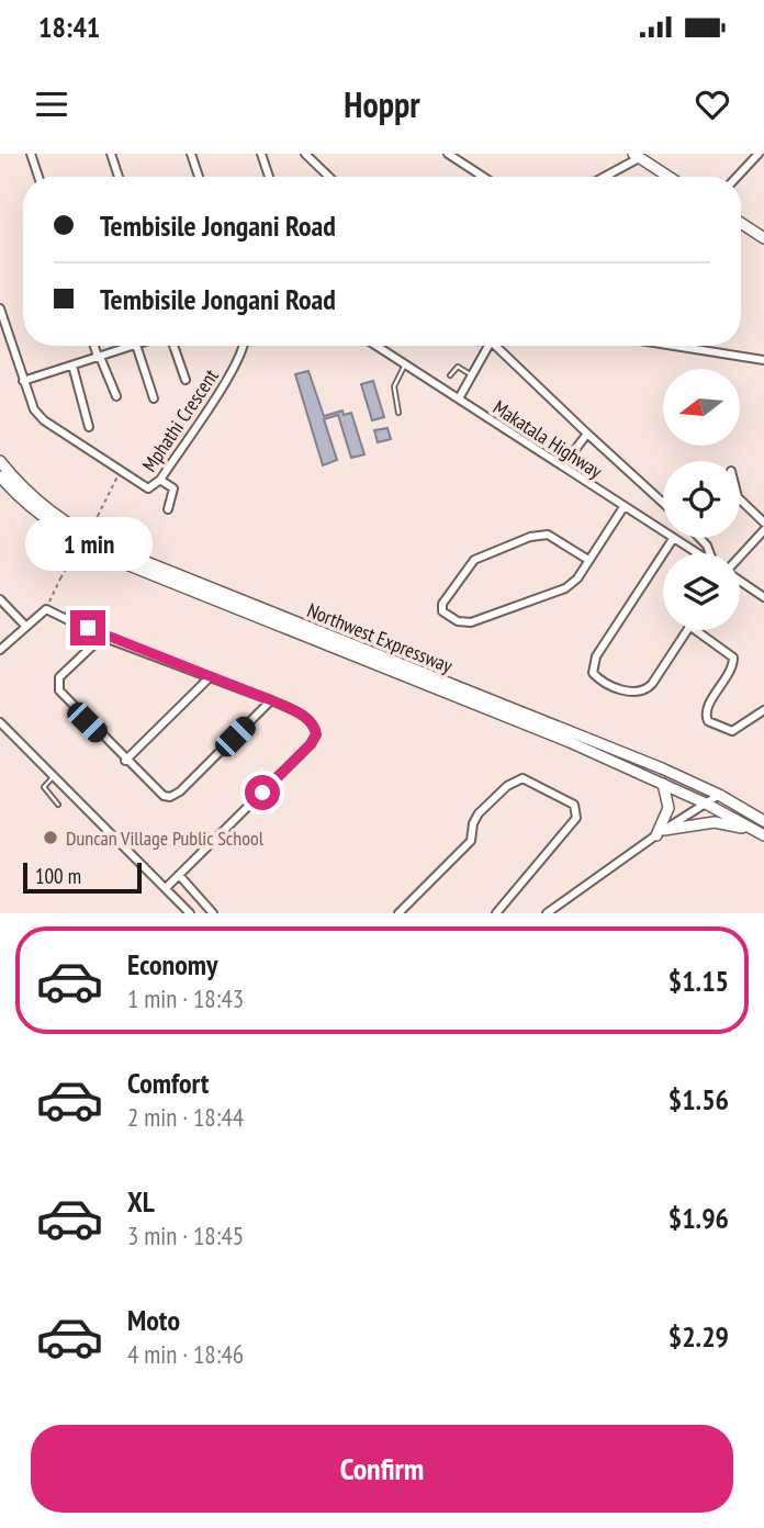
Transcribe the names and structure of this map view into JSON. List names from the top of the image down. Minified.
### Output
{"streets":{"main road":["Northwest Expressway"],"street":["Mphathi Crescent","Makatala Highway"]},"places":["Duncan Village Public School"],"scale_bar":"100 m","north":"left","page":{"status":"18:41","header":"Hoppr","banner":["Tembisile Jongani Road","Tembisile Jongani Road"],"bubble":"1 min","scale":"100 m","list":[{"name":"Economy","note":"1 min · 18:43","value":"$1.15"},{"name":"Comfort","note":"2 min · 18:44","value":"$1.56"},{"name":"XL","note":"3 min · 18:45","value":"$1.96"},{"name":"Moto","note":"4 min · 18:46","value":"$2.29"}],"buttons":"Confirm"}}
